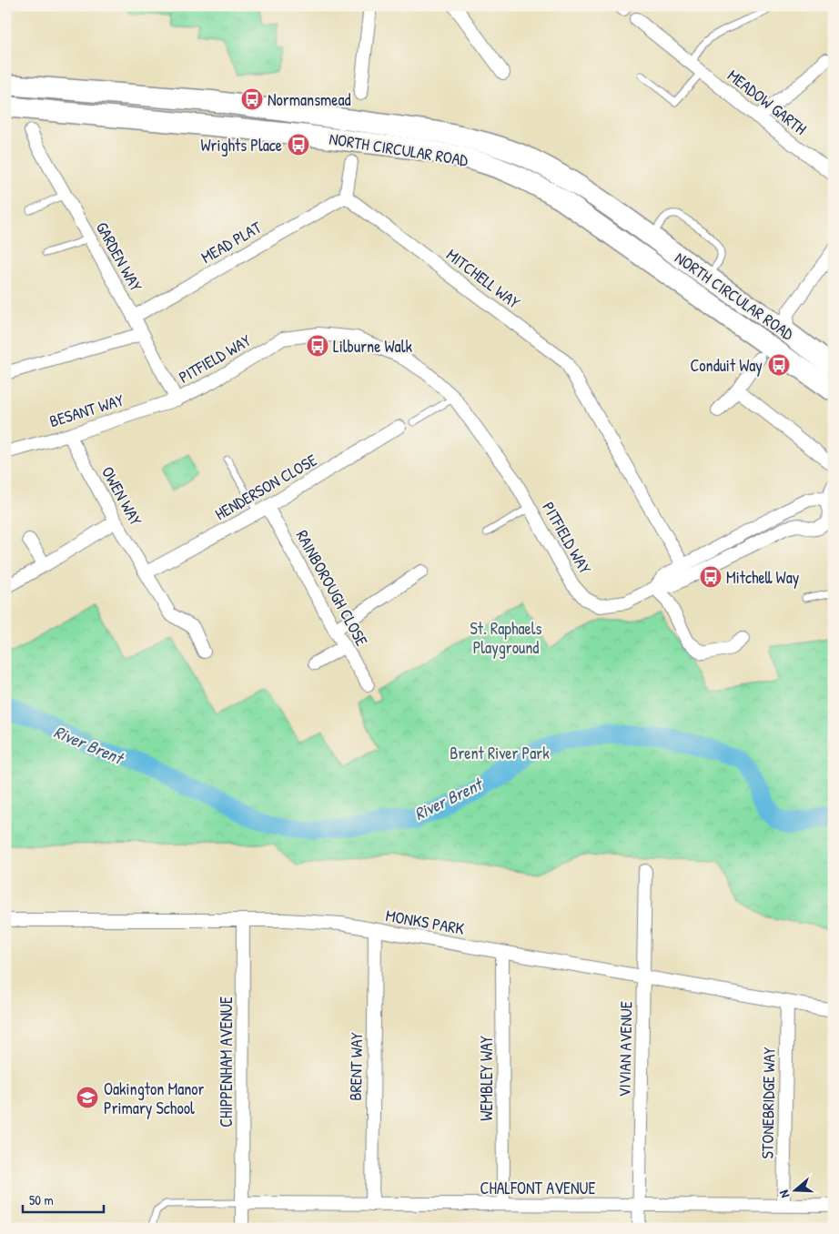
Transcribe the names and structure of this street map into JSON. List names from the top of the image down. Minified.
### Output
{"streets":{"highway":["NORTH CIRCULAR ROAD"],"street":["MEADOW GARTH","MEAD PLAT","GARDEN WAY","MITCHELL WAY","PITFIELD WAY","BESANT WAY","HENDERSON CLOSE","OWEN WAY","RAINBOROUGH CLOSE","MONKS PARK","VIVIAN AVENUE","CHIPPENHAM AVENUE","BRENT WAY","WEMBLEY WAY","STONEBRIDGE WAY","CHALFONT AVENUE"]},"crossings":[["MEAD PLAT","GARDEN WAY"],["MEAD PLAT","MITCHELL WAY"],["GARDEN WAY","PITFIELD WAY"],["GARDEN WAY","BESANT WAY"],["MITCHELL WAY","PITFIELD WAY"],["PITFIELD WAY","BESANT WAY"],["BESANT WAY","OWEN WAY"],["HENDERSON CLOSE","OWEN WAY"],["HENDERSON CLOSE","RAINBOROUGH CLOSE"],["MONKS PARK","VIVIAN AVENUE"],["MONKS PARK","CHIPPENHAM AVENUE"],["MONKS PARK","BRENT WAY"],["MONKS PARK","WEMBLEY WAY"],["MONKS PARK","STONEBRIDGE WAY"],["VIVIAN AVENUE","CHALFONT AVENUE"],["CHIPPENHAM AVENUE","CHALFONT AVENUE"],["BRENT WAY","CHALFONT AVENUE"],["WEMBLEY WAY","CHALFONT AVENUE"],["STONEBRIDGE WAY","CHALFONT AVENUE"]],"water":["River Brent"],"parks":["St. Raphaels Playground","Brent River Park"],"places":{"bus stop":["Normansmead","Wrights Place","Lilburne Walk","Conduit Way","Mitchell Way"],"school or university":["Oakington Manor Primary School"]},"scale_bar":"50 m","north":"left"}
